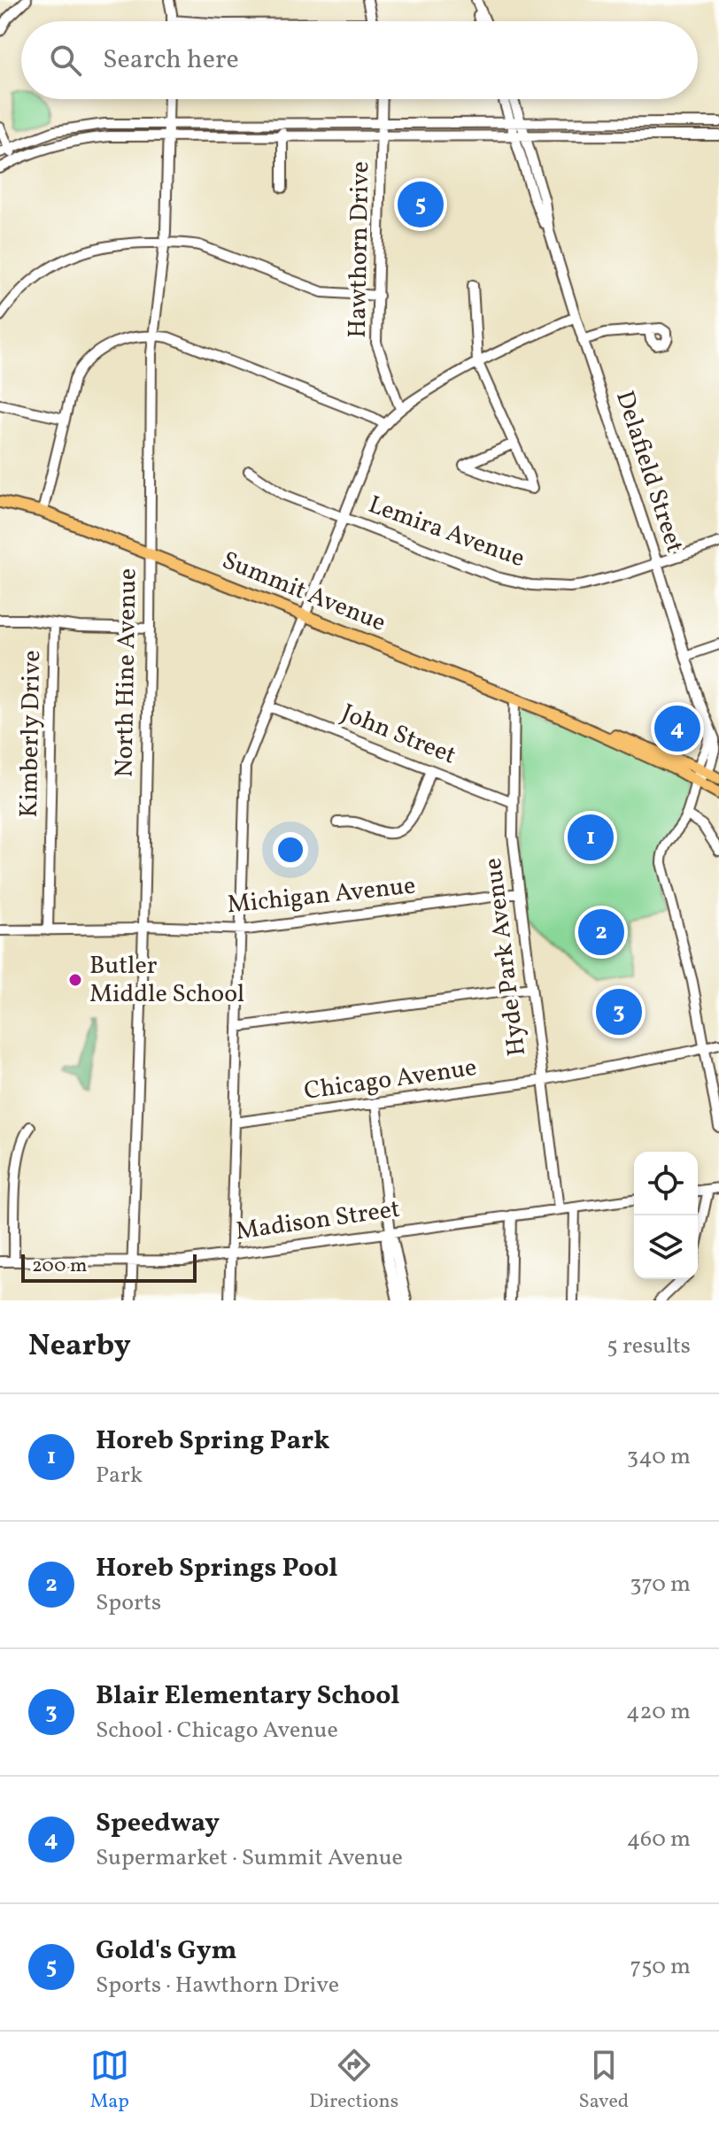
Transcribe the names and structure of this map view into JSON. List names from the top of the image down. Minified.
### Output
{"streets":{"main road":["Summit Avenue"],"street":["Hawthorn Drive","Delafield Street","Lemira Avenue","North Hine Avenue","Kimberly Drive","John Street","Michigan Avenue","Hyde Park Avenue","Chicago Avenue","Madison Street"]},"crossings":[["Delafield Street","Lemira Avenue"],["Delafield Street","Summit Avenue"],["Summit Avenue","North Hine Avenue"],["Summit Avenue","Hyde Park Avenue"],["North Hine Avenue","Michigan Avenue"],["North Hine Avenue","Madison Street"],["Kimberly Drive","Michigan Avenue"],["John Street","Hyde Park Avenue"],["Michigan Avenue","Hyde Park Avenue"],["Hyde Park Avenue","Chicago Avenue"],["Hyde Park Avenue","Madison Street"]],"places":["Butler Middle School"],"scale_bar":"200 m","page":{"search":"Search here","pins":["5","4","1","2","3"],"scale":"200 m","heading":["Nearby","5 results"],"list":[{"mark":"1","name":"Horeb Spring Park","note":"Park","value":"340 m"},{"mark":"2","name":"Horeb Springs Pool","note":"Sports","value":"370 m"},{"mark":"3","name":"Blair Elementary School","note":"School · Chicago Avenue","value":"420 m"},{"mark":"4","name":"Speedway","note":"Supermarket · Summit Avenue","value":"460 m"},{"mark":"5","name":"Gold's Gym","note":"Sports · Hawthorn Drive","value":"750 m"}],"nav":["Map","Directions","Saved"]}}
